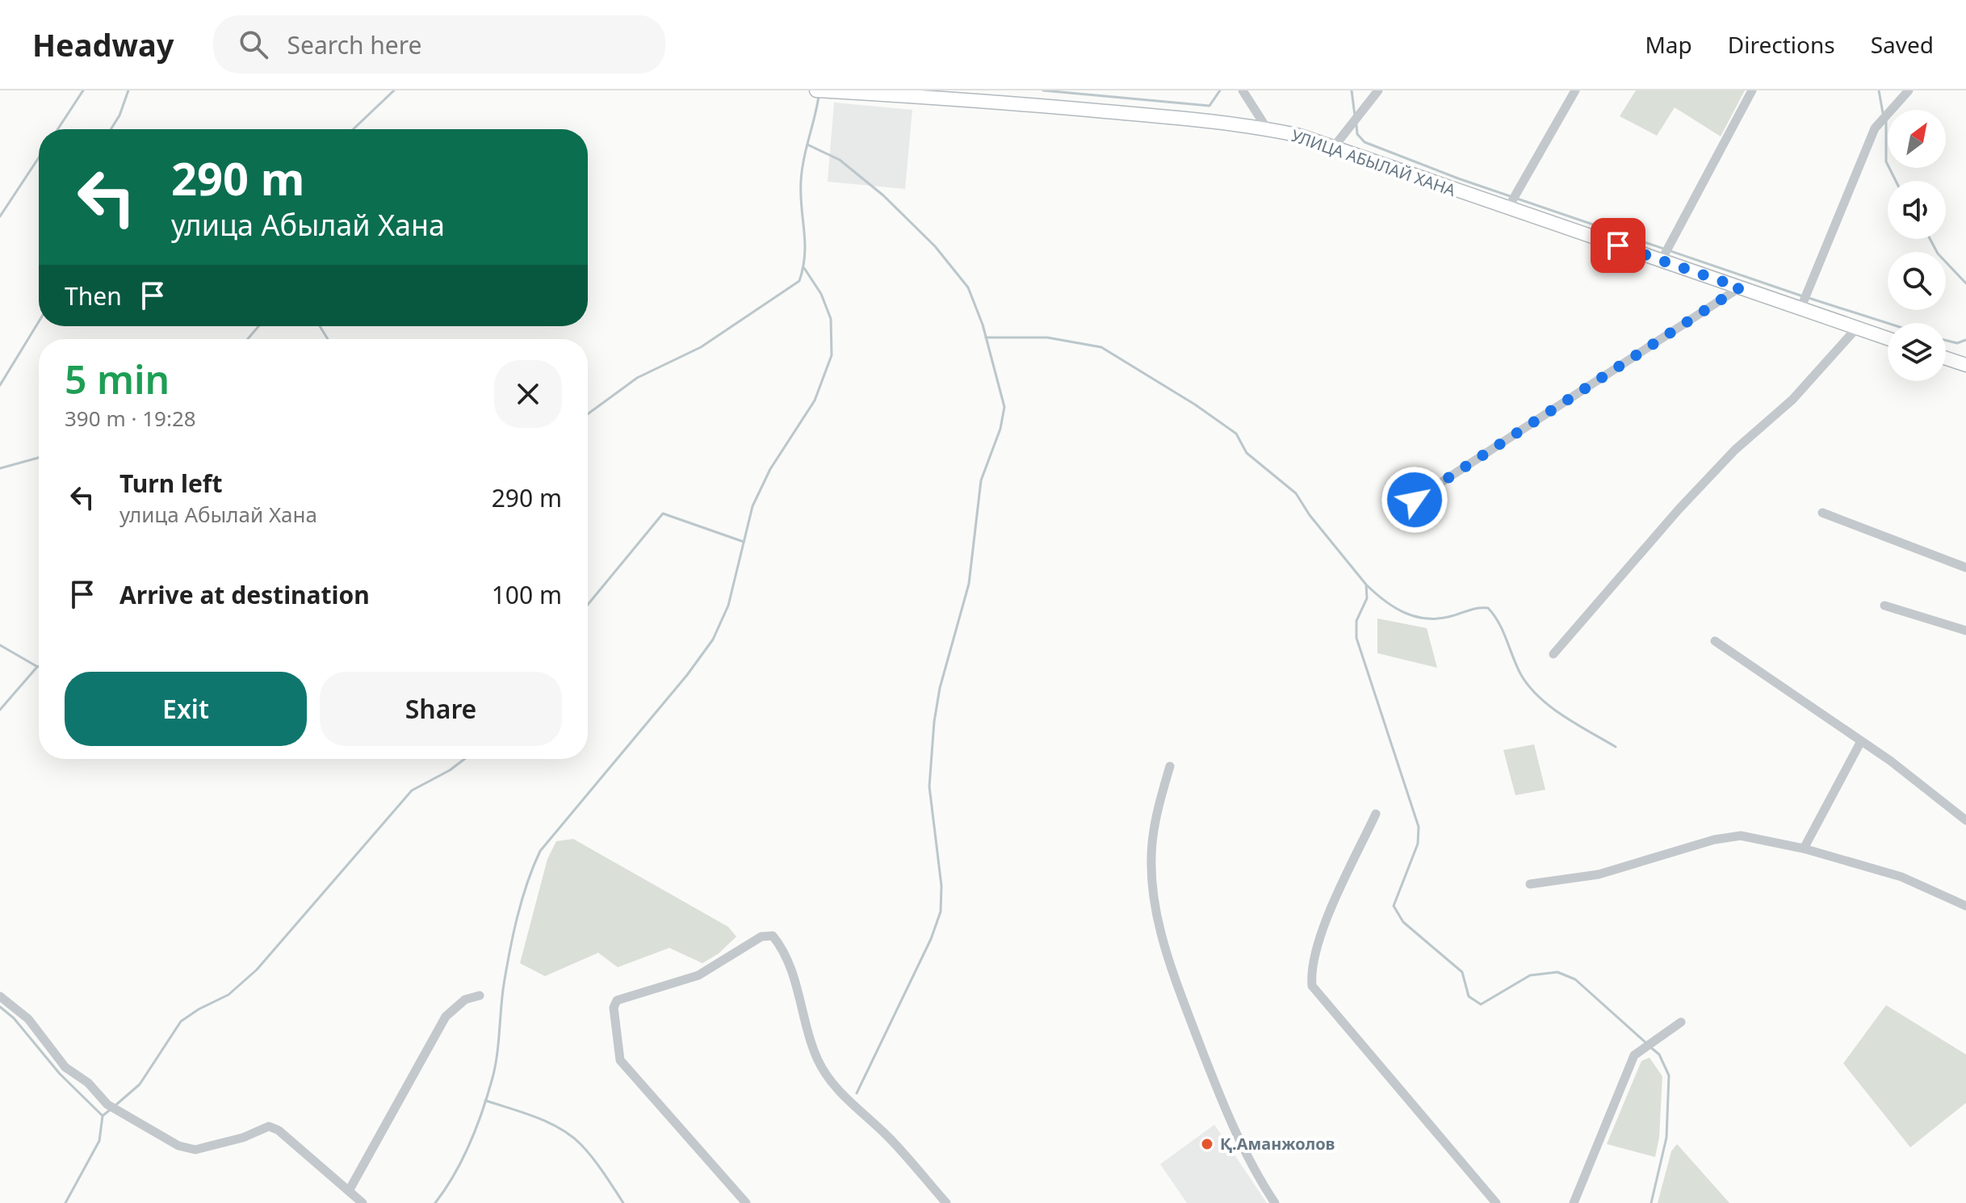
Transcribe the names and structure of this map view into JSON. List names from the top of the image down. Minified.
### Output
{"streets":{"main road":["УЛИЦА АБЫЛАЙ ХАНА"]},"places":["Қ.Аманжолов"],"north":"top right","page":{"header":"Headway","search":"Search here","nav":["Map","Directions","Saved"],"turn":["290 m","улица Абылай Хана"],"then":"Then","heading":["5 min","390 m · 19:28"],"list":[{"name":"Turn left","note":"улица Абылай Хана","value":"290 m"},{"name":"Arrive at destination","value":"100 m"}],"buttons":["Exit","Share"]}}
